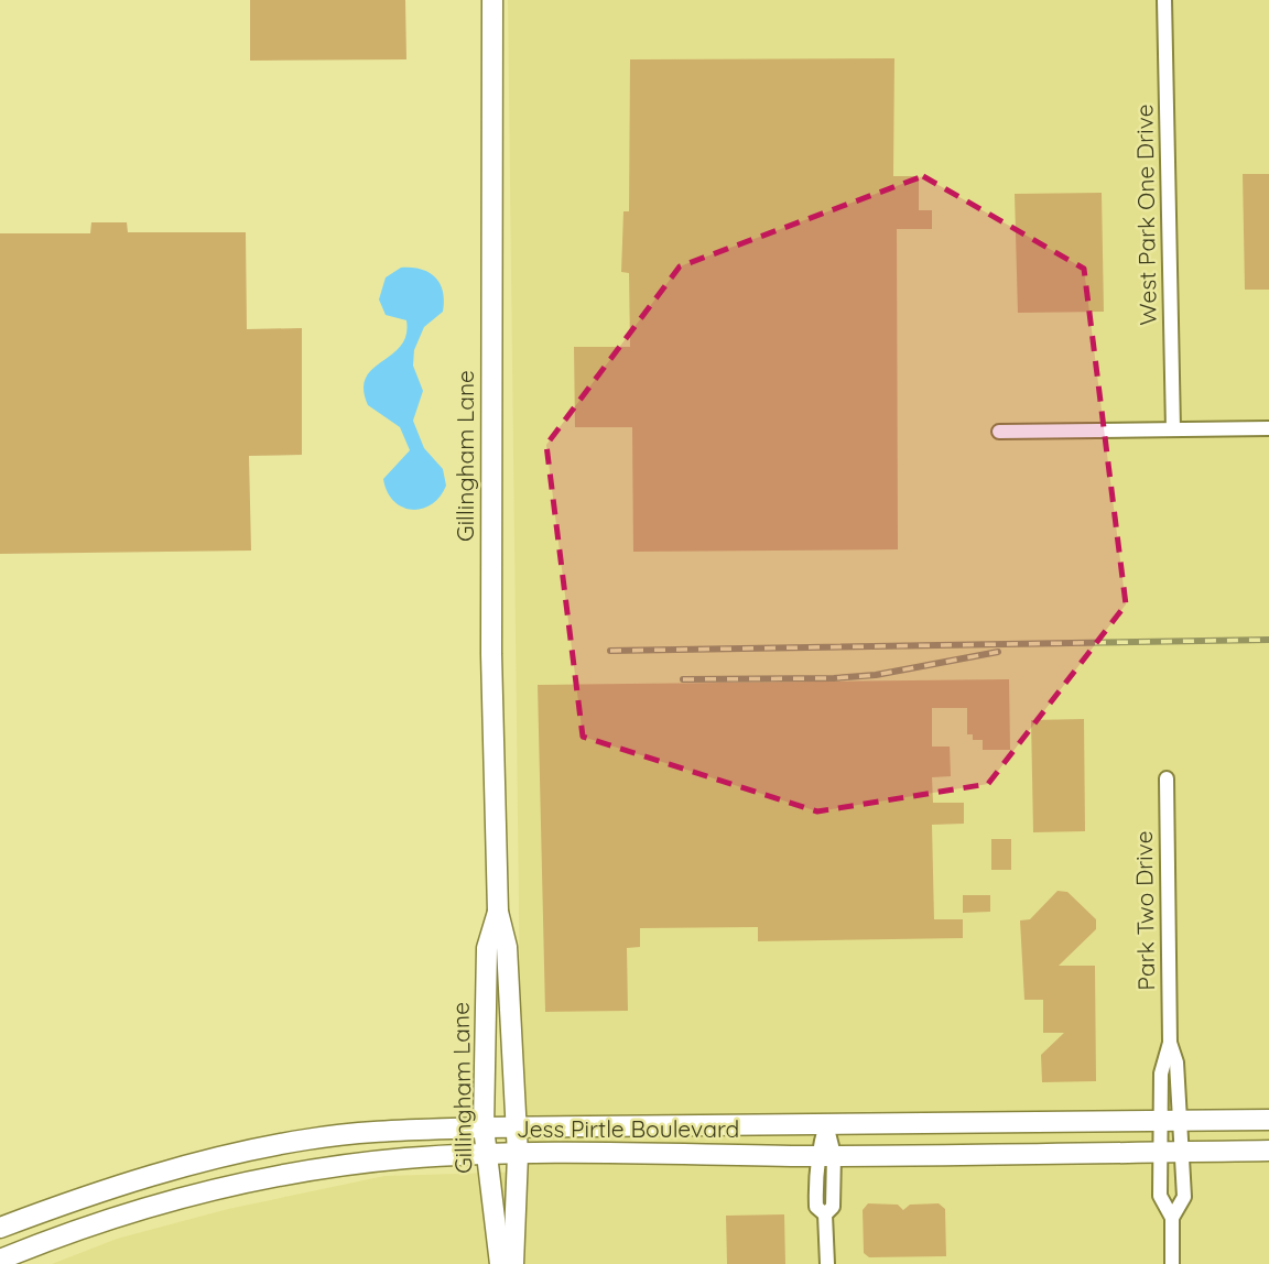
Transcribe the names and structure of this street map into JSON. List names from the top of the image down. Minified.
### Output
{"streets":{"street":["West Park One Drive","Gillingham Lane","Park Two Drive","Jess Pirtle Boulevard"]},"crossings":[["Gillingham Lane","Jess Pirtle Boulevard"],["Park Two Drive","Jess Pirtle Boulevard"]]}
